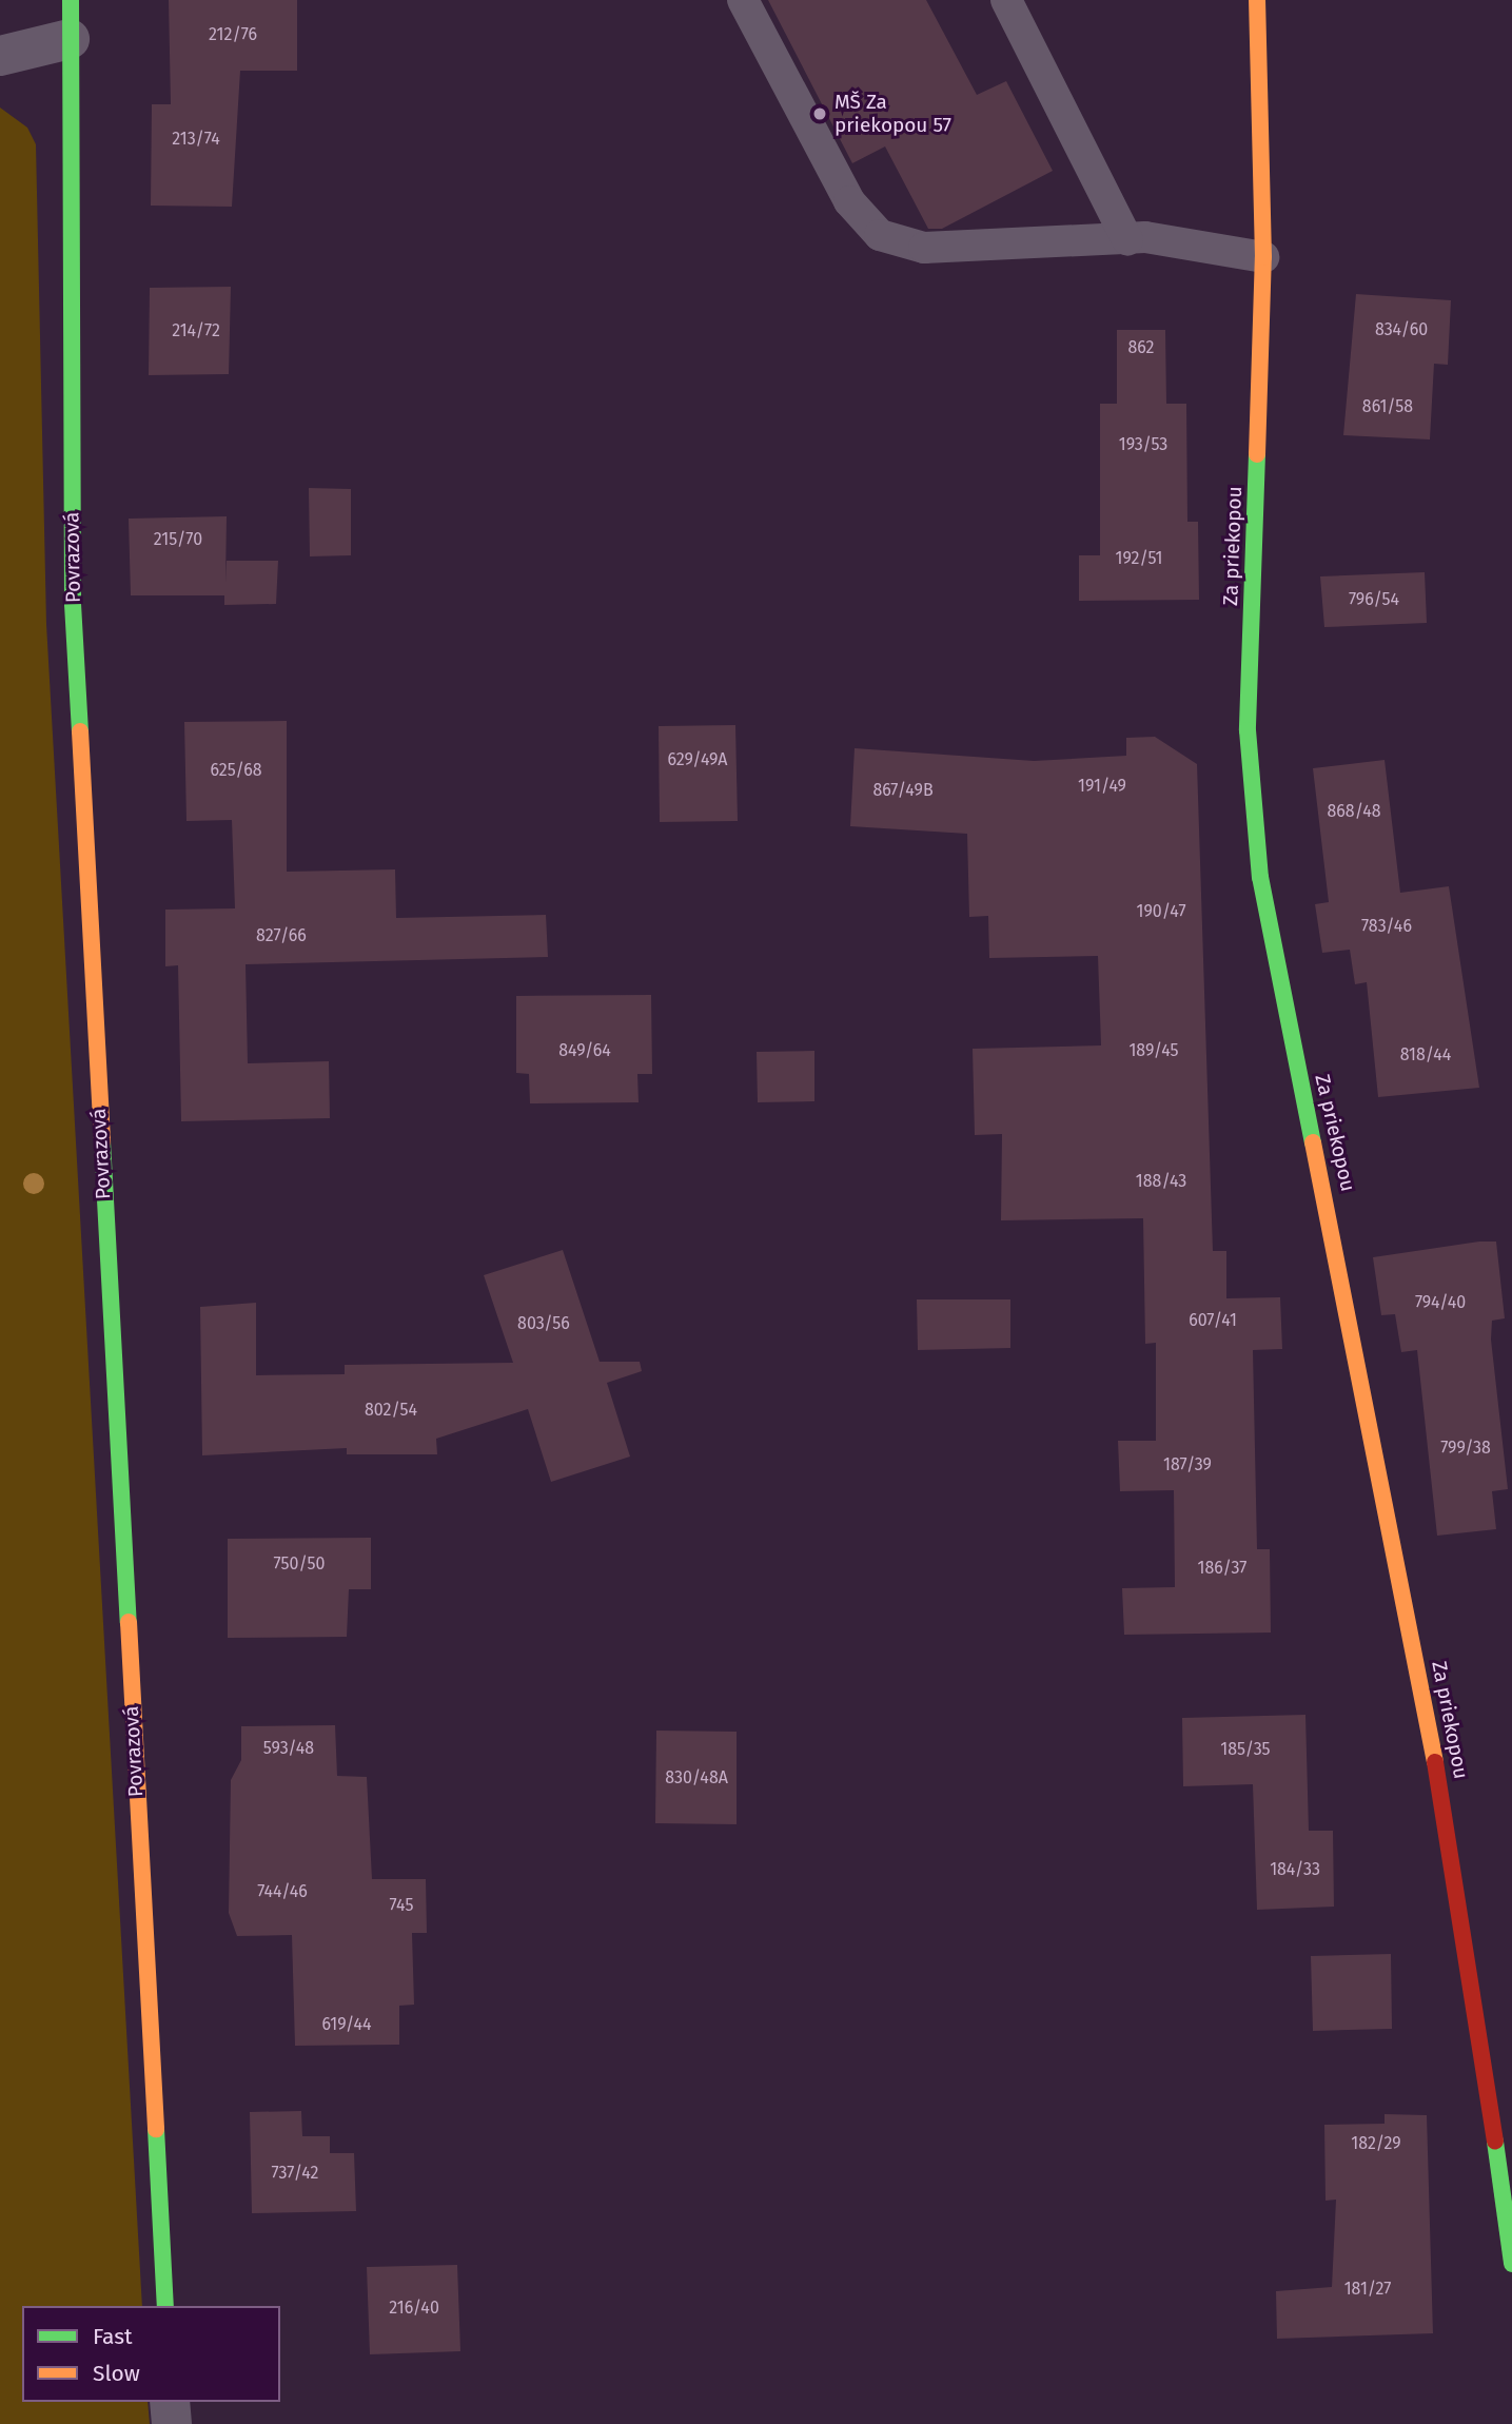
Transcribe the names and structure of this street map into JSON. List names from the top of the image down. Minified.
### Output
{"streets":{"street":["Za priekopou","Povrazová"]},"places":["MŠ Za priekopou 57"],"house_numbers":["212/76","213/74","834/60","214/72","862","861/58","193/53","215/70","192/51","796/54","629/49A","625/68","191/49","867/49B","868/48","190/47","783/46","827/66","849/64","189/45","818/44","188/43","794/40","607/41","803/56","802/54","799/38","187/39","750/50","186/37","593/48","185/35","830/48A","184/33","744/46","745","619/44","182/29","737/42","181/27","216/40"],"legend":["Fast","Slow"]}
